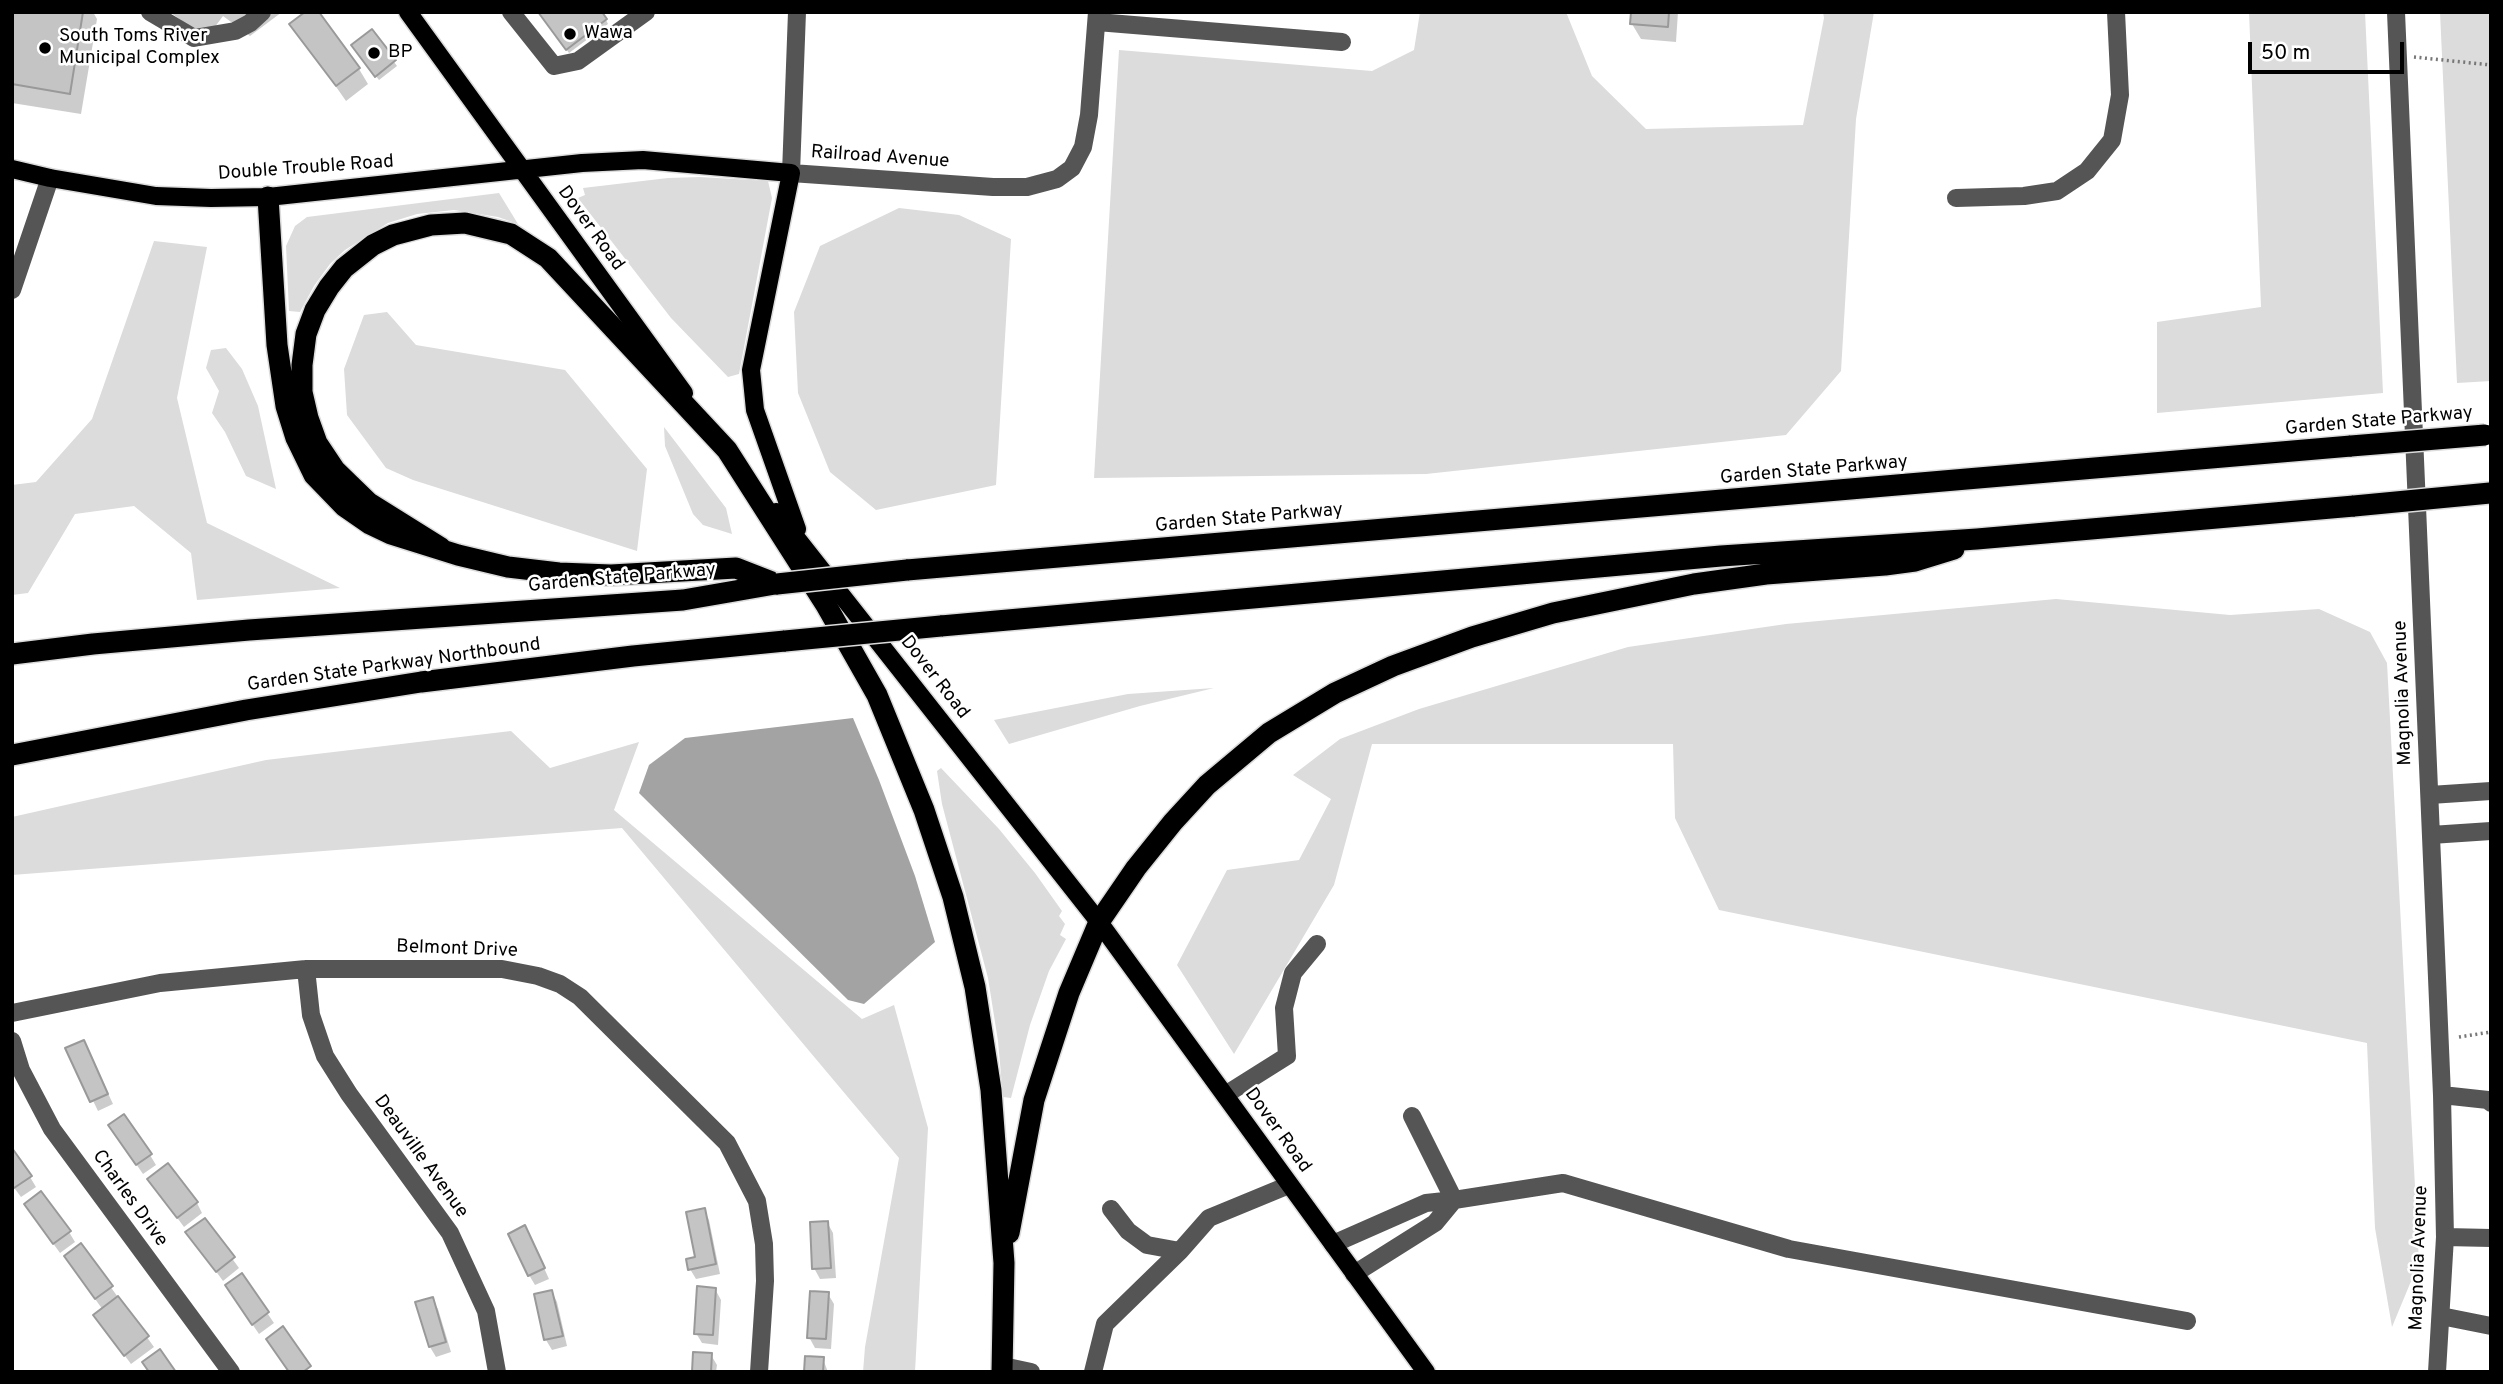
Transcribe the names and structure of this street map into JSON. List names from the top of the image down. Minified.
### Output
{"streets":{"highway":["Garden State Parkway","Garden State Parkway Northbound"],"main road":["Railroad Avenue","Double Trouble Road","Dover Road"],"street":["Magnolia Avenue","Belmont Drive","Deauville Avenue","Charles Drive"]},"crossings":[["Railroad Avenue","Double Trouble Road"],["Railroad Avenue","Dover Road"],["Double Trouble Road","Dover Road"],["Belmont Drive","Deauville Avenue"]],"places":["Wawa","South Toms River Municipal Complex","BP"],"scale_bar":"50 m"}
